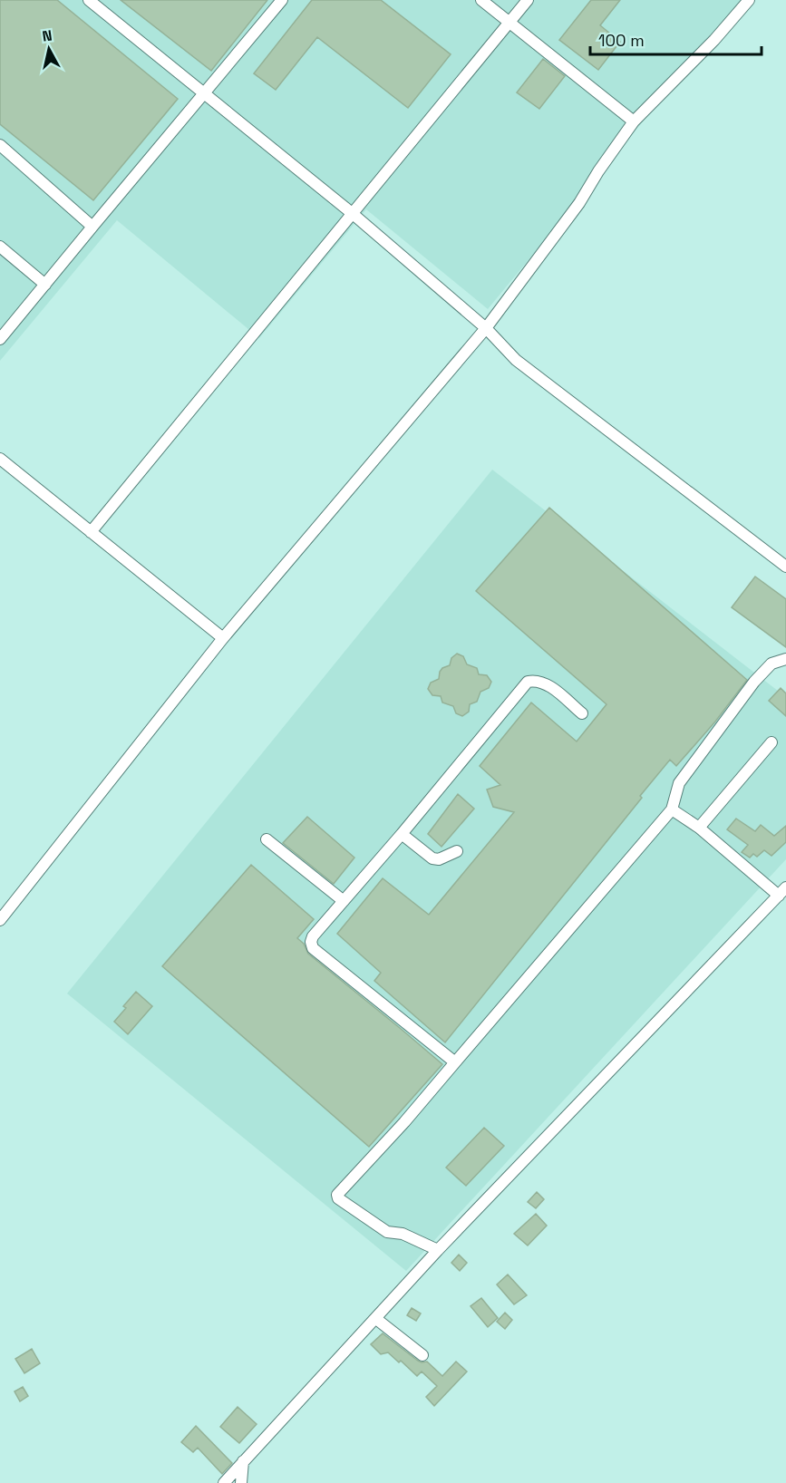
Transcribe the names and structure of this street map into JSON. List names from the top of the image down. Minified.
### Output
{"scale_bar":"100 m","north":"top"}
